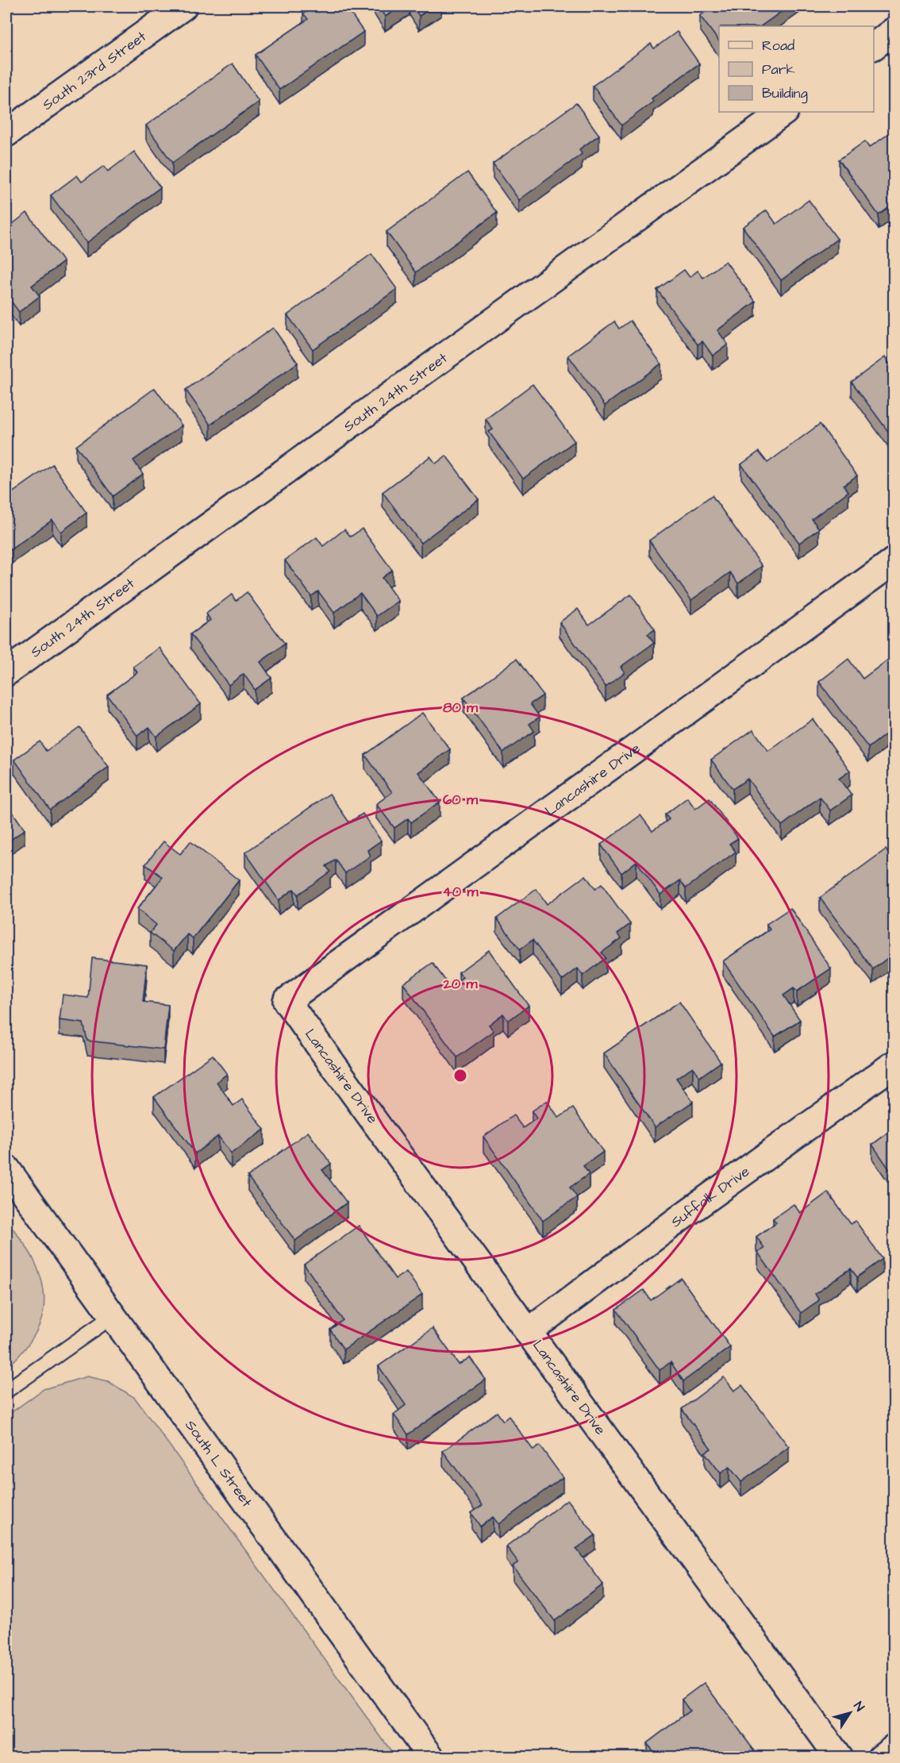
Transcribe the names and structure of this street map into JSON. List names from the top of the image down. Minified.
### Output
{"streets":{"street":["South 23rd Street","South 24th Street","Lancashire Drive","Suffolk Drive","South L Street"]},"crossings":[["Lancashire Drive","Suffolk Drive"]],"legend":["Road","Park","Building"],"north":"top right","rings":["80 m","60 m","40 m","20 m"]}
